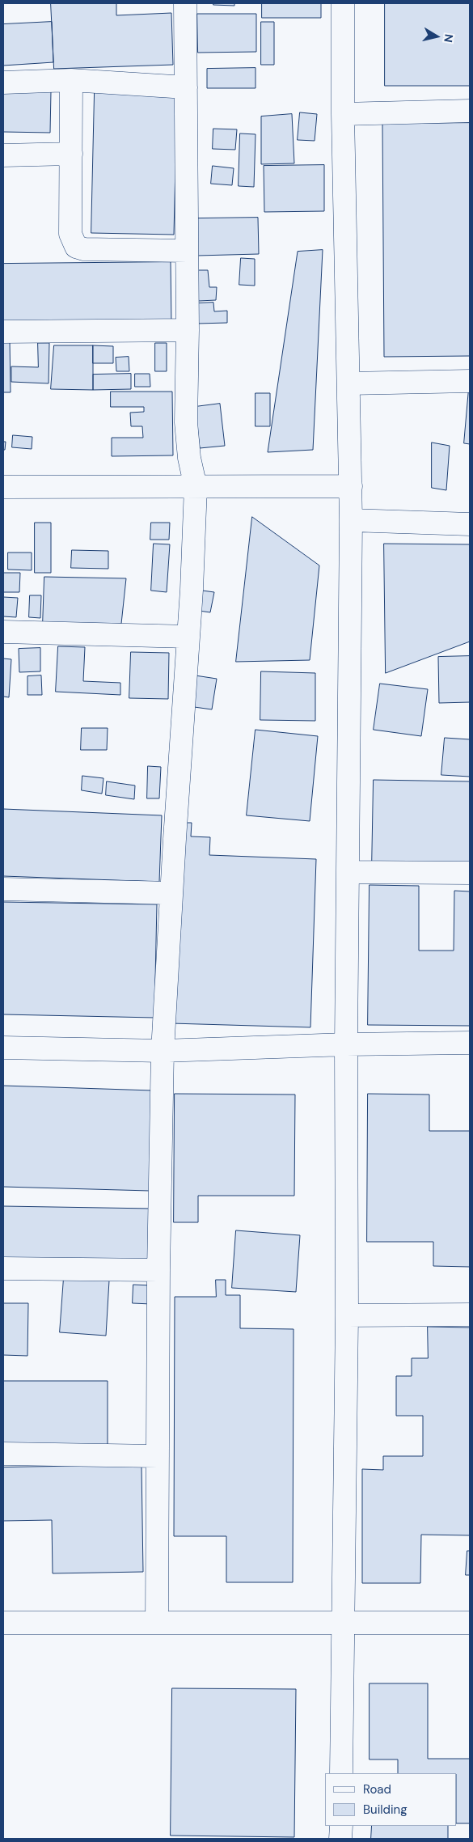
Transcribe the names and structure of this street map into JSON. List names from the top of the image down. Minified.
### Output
{"legend":["Road","Building"],"north":"right"}
